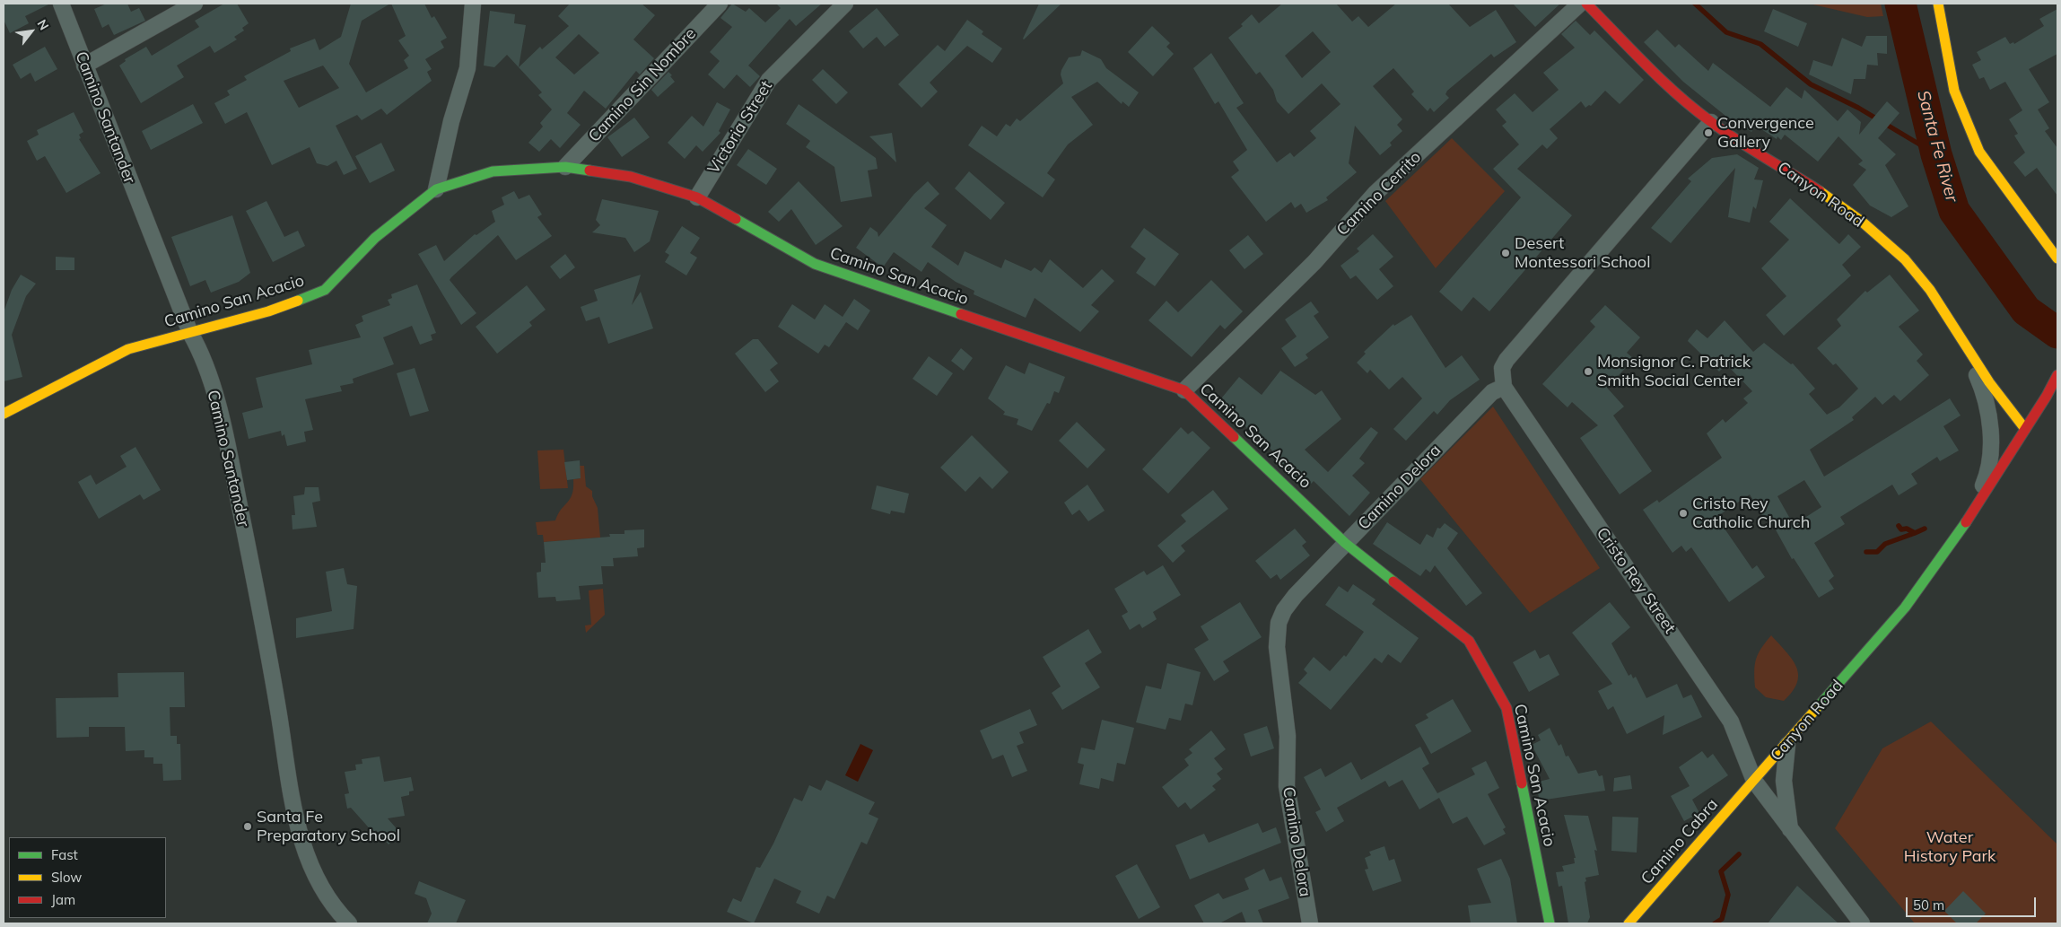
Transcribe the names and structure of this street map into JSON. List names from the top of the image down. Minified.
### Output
{"streets":{"street":["Camino Sin Nombre","Camino Santander","Victoria Street","Camino Cerrito","Canyon Road","Camino San Acacio","Camino Delora","Cristo Rey Street","Camino Cabra"]},"crossings":[["Camino Sin Nombre","Camino San Acacio"],["Camino Santander","Camino San Acacio"],["Victoria Street","Camino San Acacio"],["Camino Cerrito","Camino San Acacio"],["Canyon Road","Cristo Rey Street"],["Canyon Road","Camino Cabra"],["Camino San Acacio","Camino Delora"],["Camino Delora","Cristo Rey Street"],["Cristo Rey Street","Camino Cabra"]],"water":["Santa Fe River"],"parks":["Water History Park"],"places":["Convergence Gallery","Desert Montessori School","Monsignor C. Patrick Smith Social Center","Cristo Rey Catholic Church","Santa Fe Preparatory School"],"legend":["Fast","Slow","Jam"],"scale_bar":"50 m","north":"top right"}
